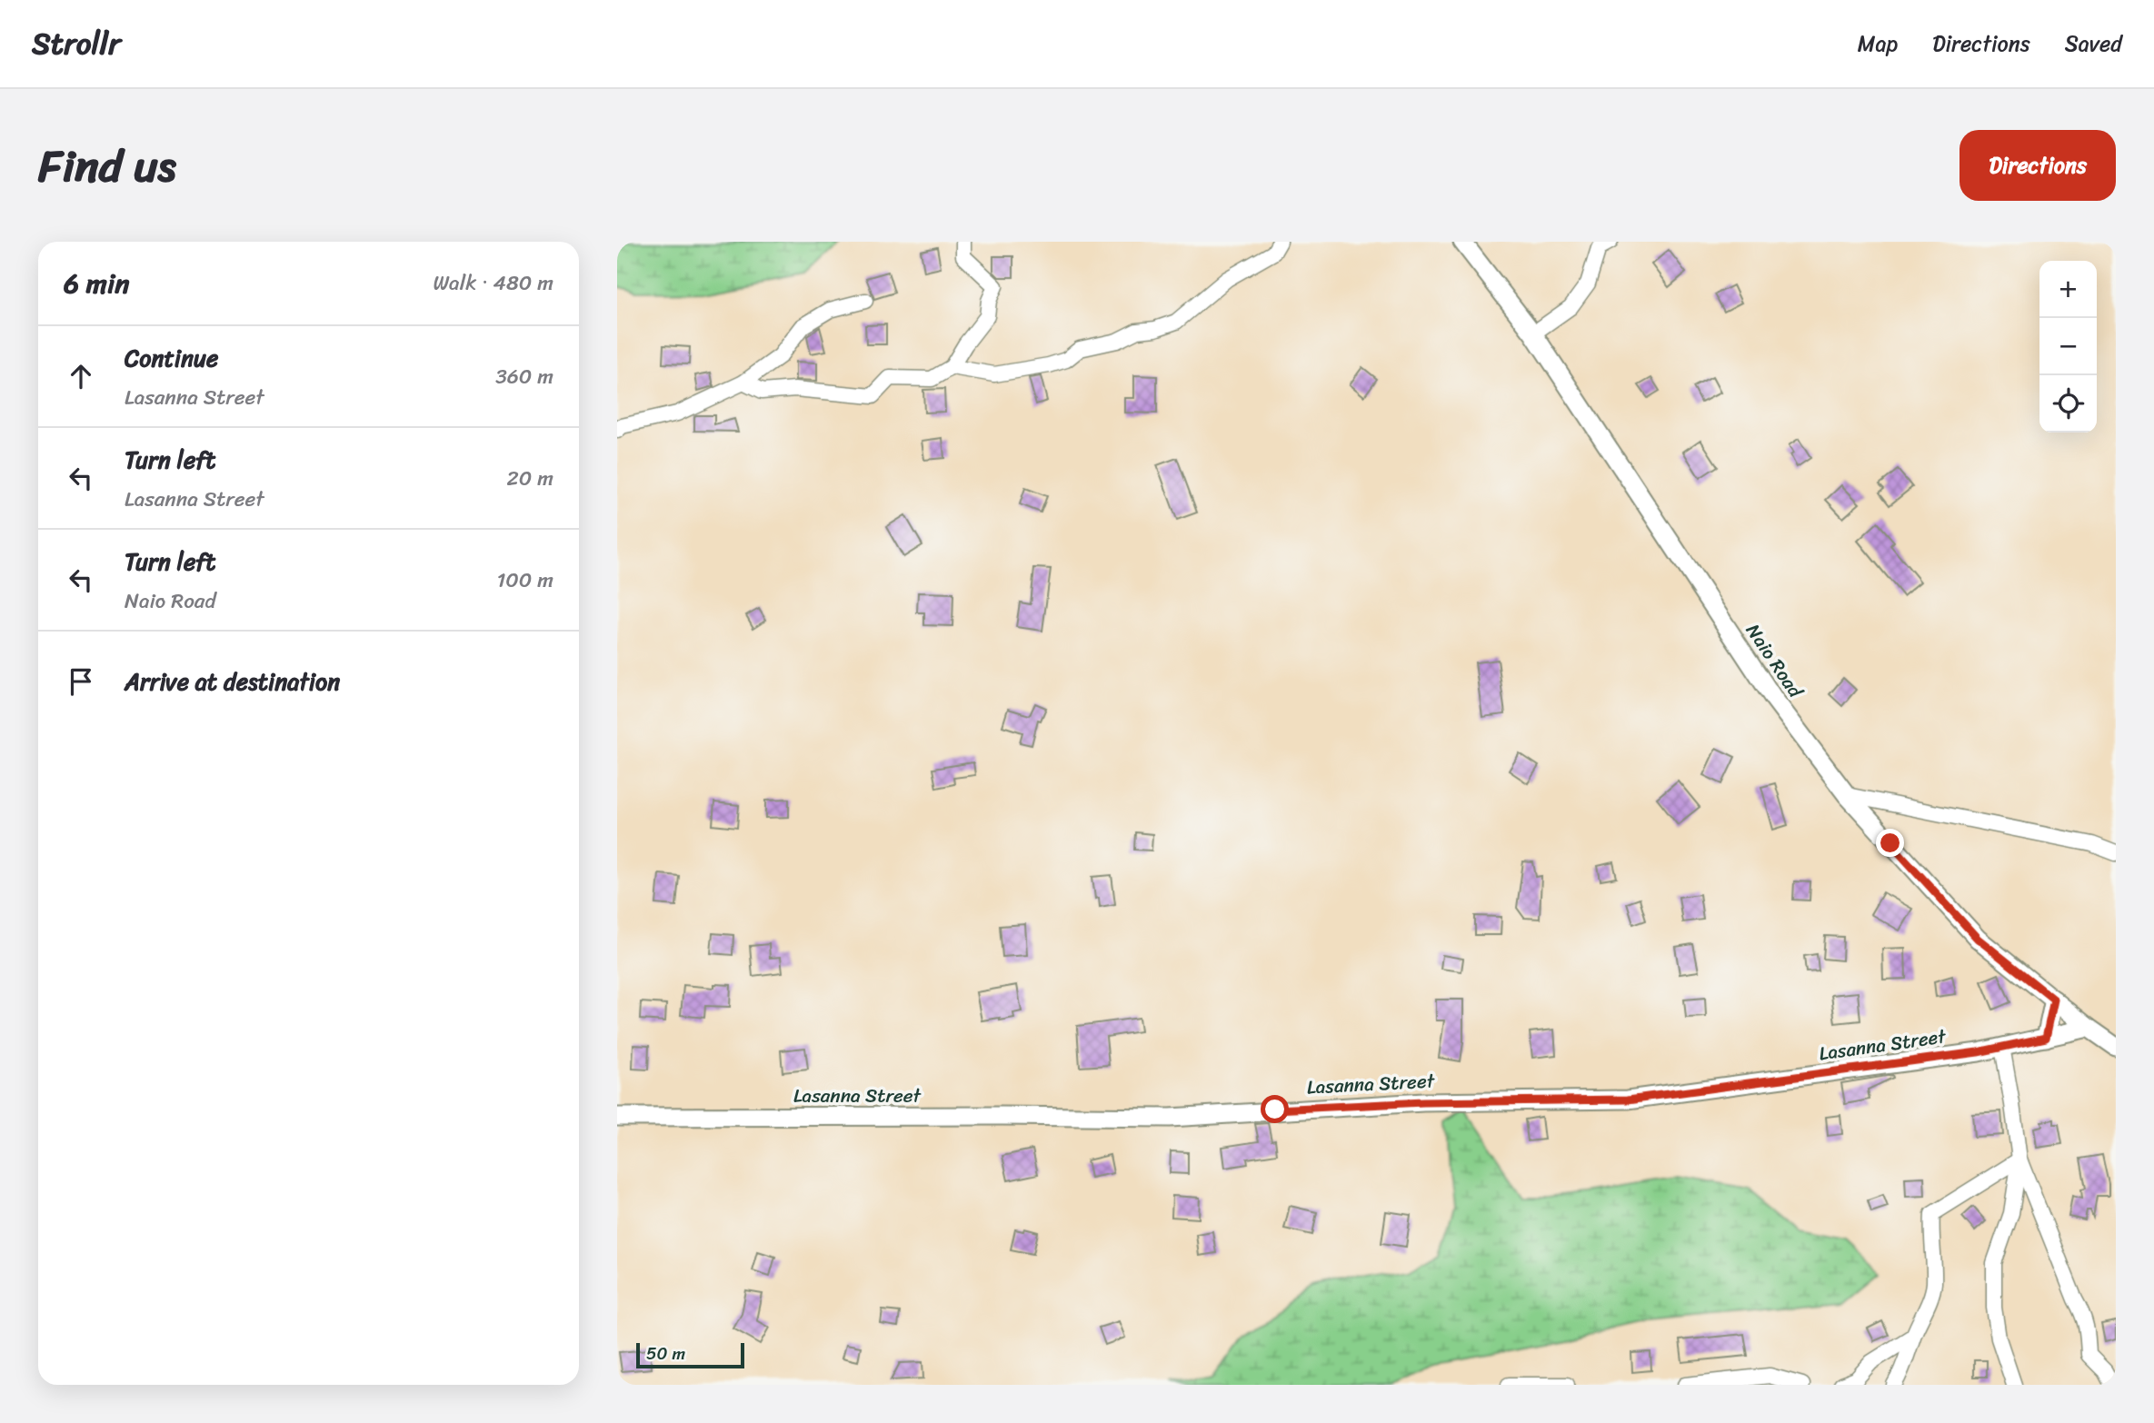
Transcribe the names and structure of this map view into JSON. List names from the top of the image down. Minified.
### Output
{"streets":{"street":["Naio Road","Lasanna Street"]},"crossings":[["Naio Road","Lasanna Street"]],"scale_bar":"50 m","page":{"header":"Strollr","nav":["Map","Directions","Saved"],"title":"Find us","buttons":"Directions","heading":["6 min","Walk · 480 m"],"map_buttons":["+","−"],"list":[["Continue","Lasanna Street","360 m"],["Turn left","Lasanna Street","20 m"],["Turn left","Naio Road","100 m"],"Arrive at destination"],"scale":"50 m"}}
